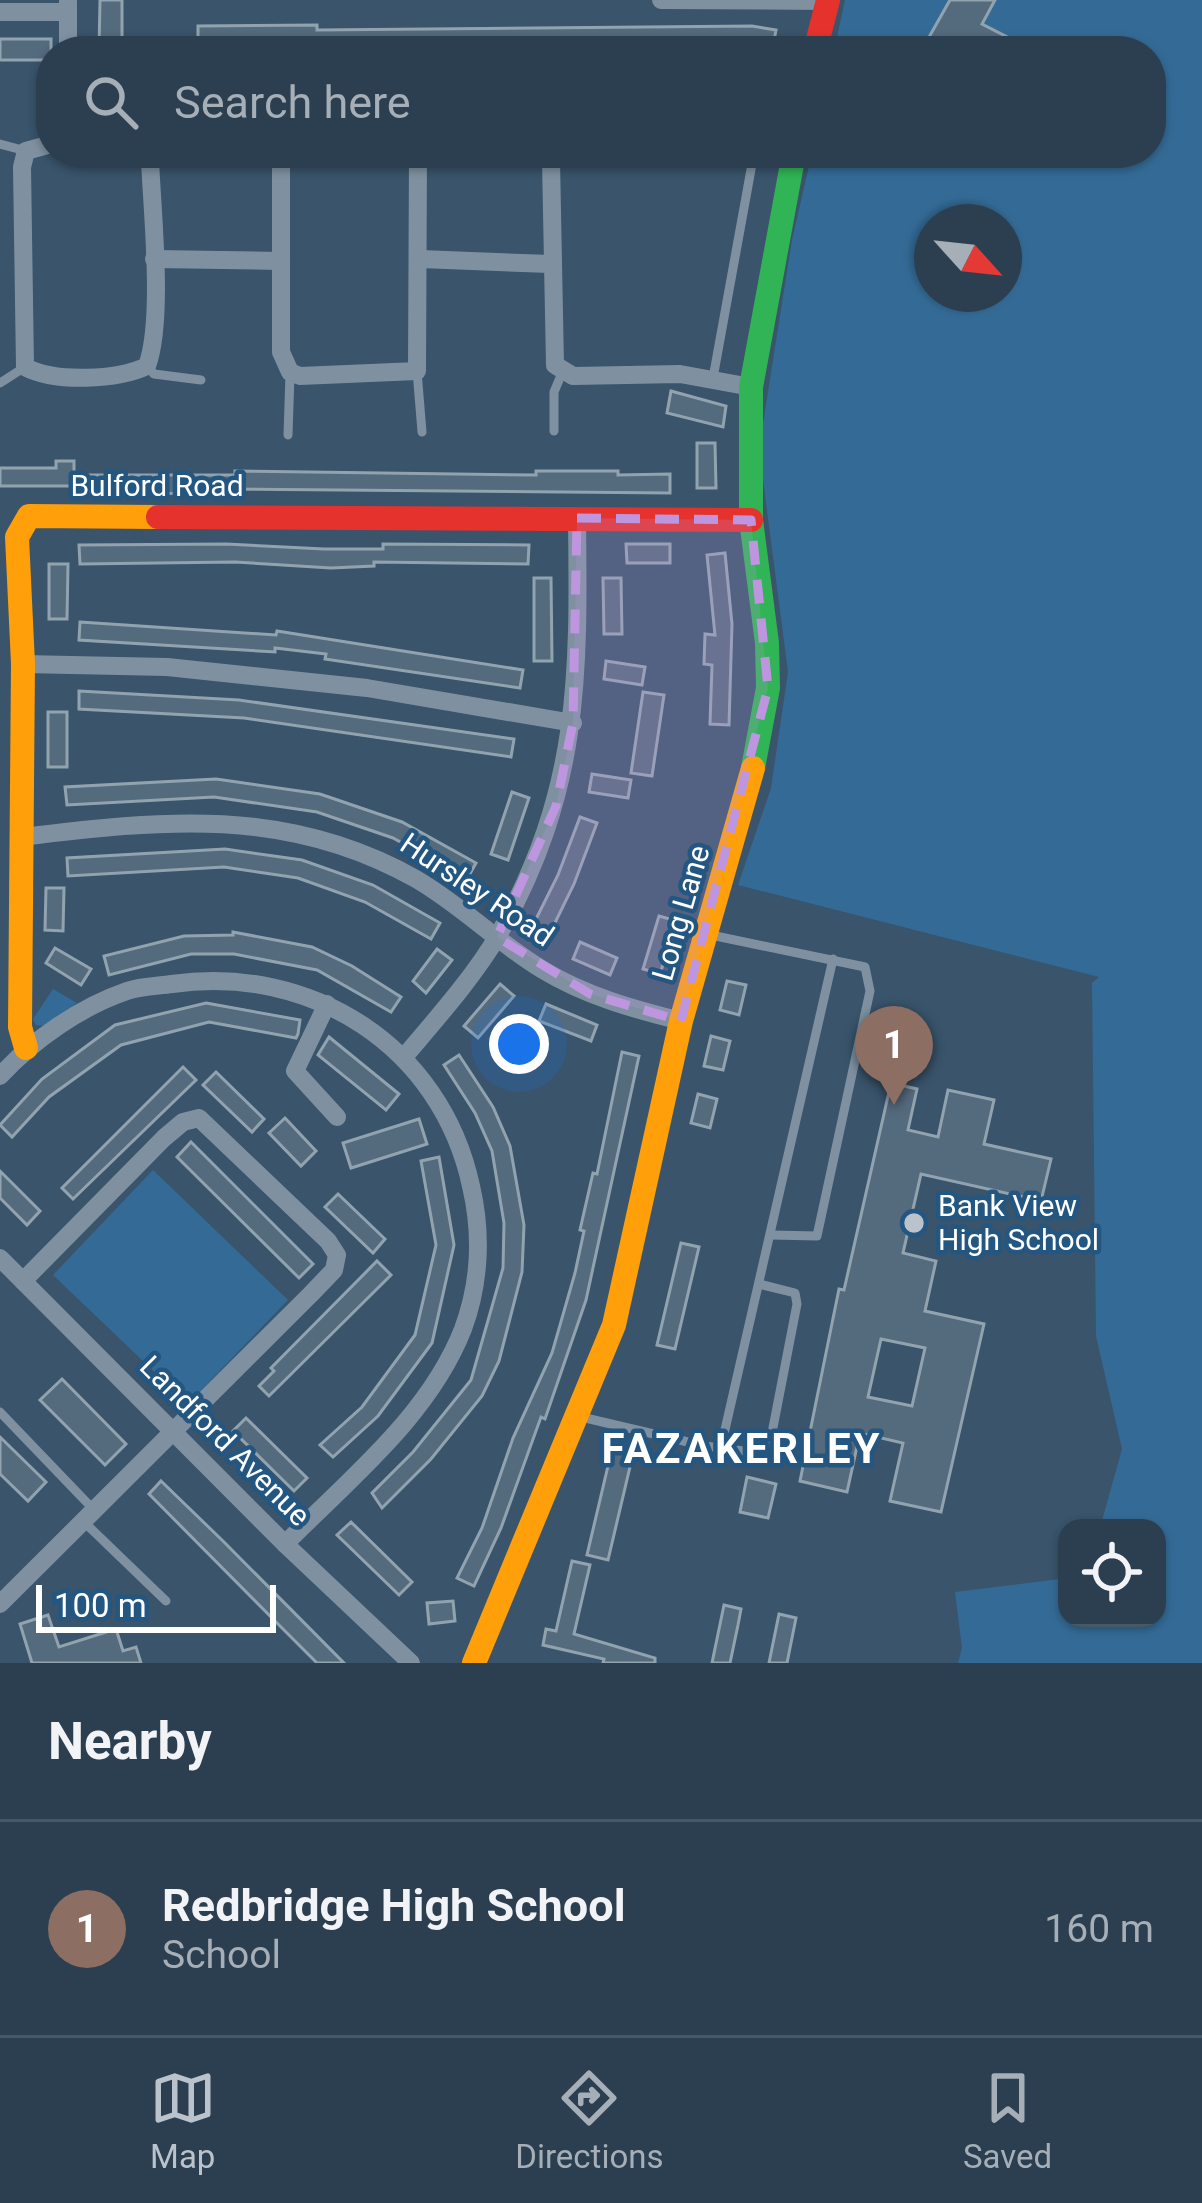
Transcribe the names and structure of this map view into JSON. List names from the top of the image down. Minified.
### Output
{"streets":{"street":["Bulford Road","Hursley Road","Long Lane","Landford Avenue"]},"crossings":[["Bulford Road","Hursley Road"],["Bulford Road","Long Lane"],["Hursley Road","Long Lane"]],"districts":["FAZAKERLEY"],"places":["Bank View High School"],"scale_bar":"100 m","north":"bottom right","page":{"search":"Search here","pins":"1","scale":"100 m","heading":"Nearby","list":[{"mark":"1","name":"Redbridge High School","note":"School","value":"160 m"}],"nav":["Map","Directions","Saved"]}}
